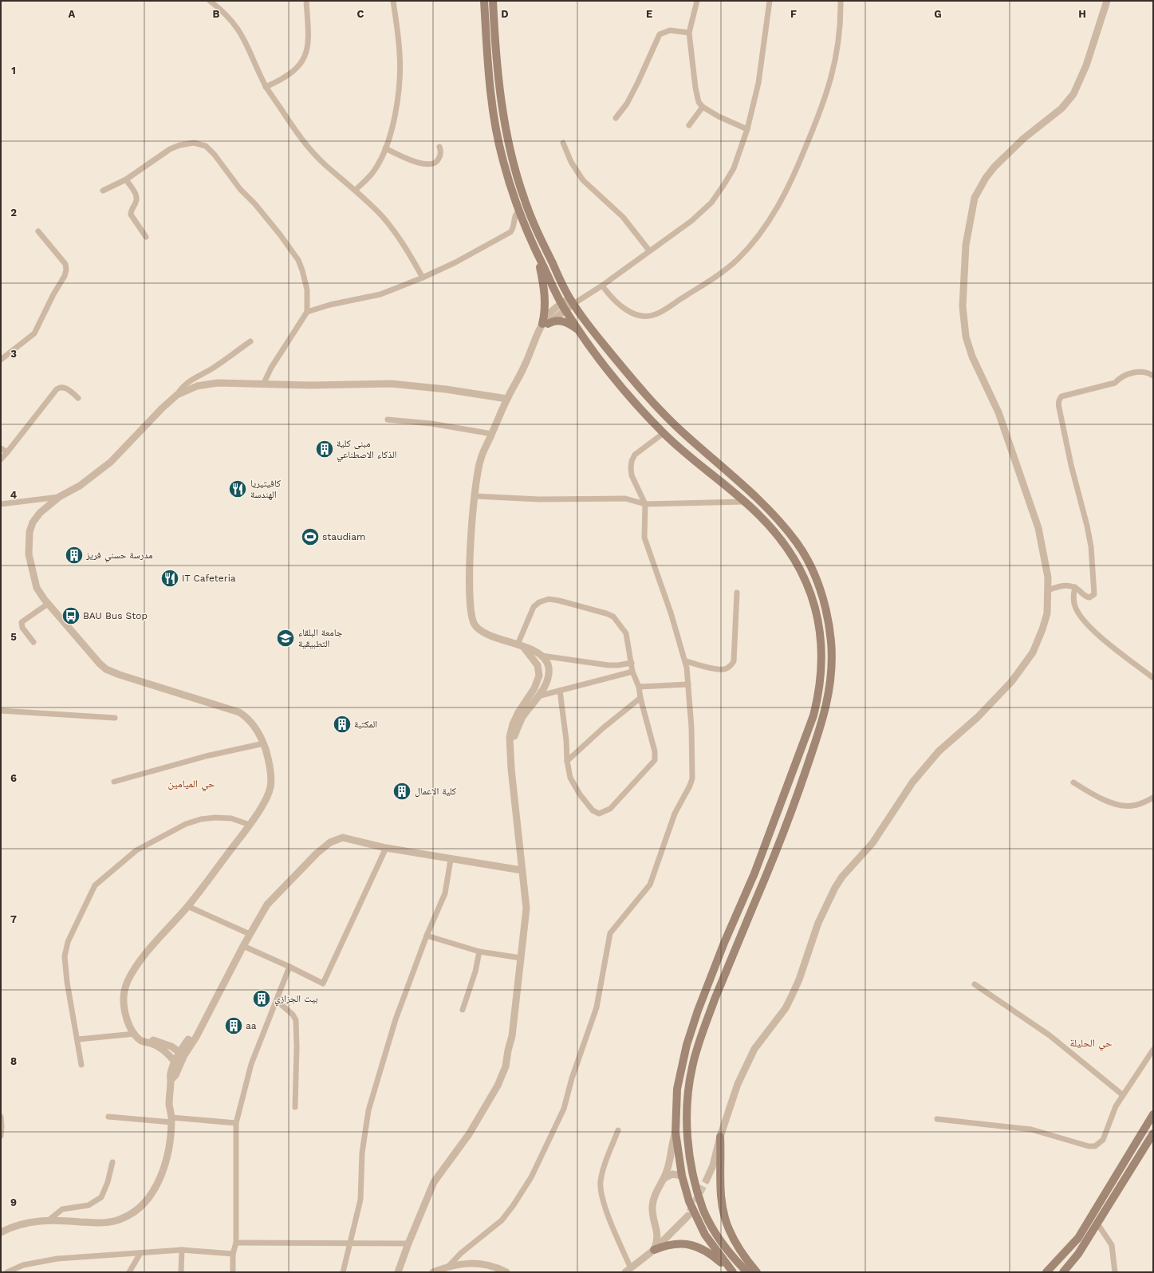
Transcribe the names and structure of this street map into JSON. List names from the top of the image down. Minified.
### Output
{"districts":["حي الميامين","حي الحليلة"],"places":{"building":["مبنى كلية الذكاء الاصطناعي","مدرسة حسني فريز","المكتبة","كلية الاعمال","بيت الجزازي","aa"],"restaurant":["كافيتيريا الهندسة","IT Cafeteria"],"sports":["staudiam"],"bus stop":["BAU Bus Stop"],"school or university":["جامعة البلقاء التطبيقية"]},"grid":{"columns":["A","B","C","D","E","F","G","H"],"rows":["1","2","3","4","5","6","7","8","9"]}}
